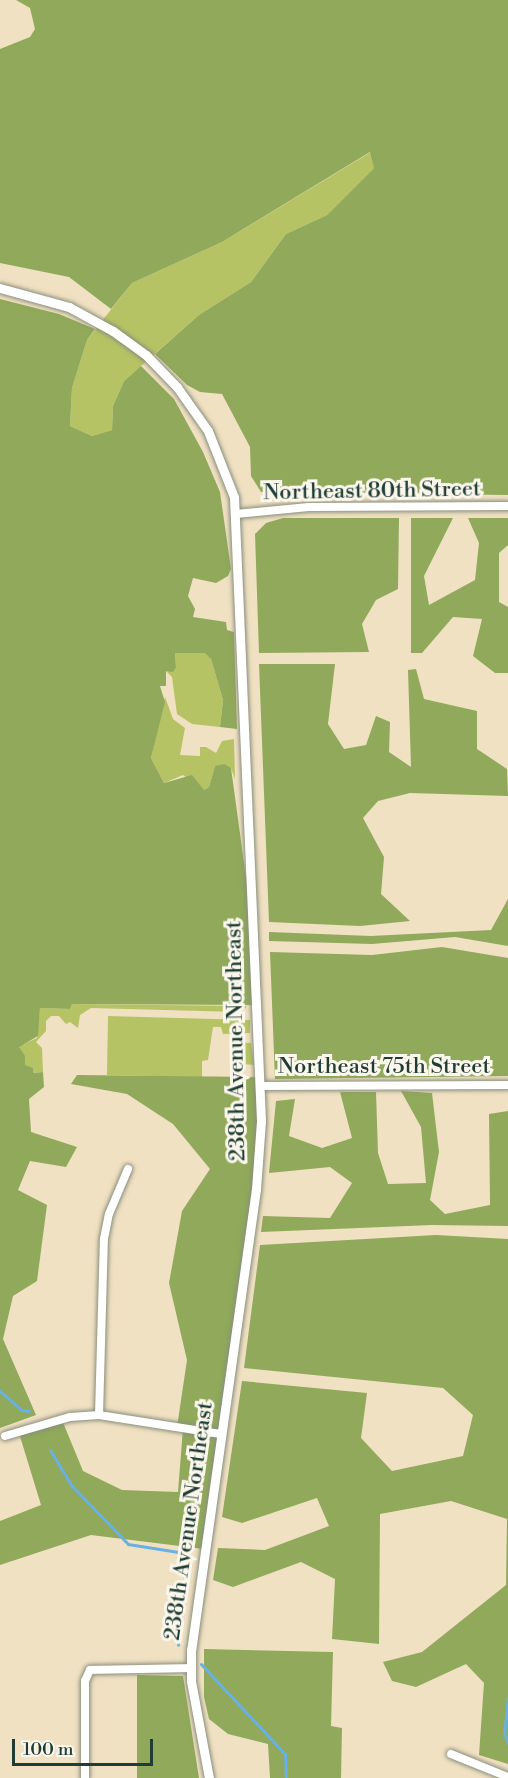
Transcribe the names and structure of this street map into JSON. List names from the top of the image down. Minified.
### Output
{"streets":{"street":["Northeast 80th Street","238th Avenue Northeast","Northeast 75th Street"]},"crossings":[["Northeast 80th Street","238th Avenue Northeast"],["238th Avenue Northeast","Northeast 75th Street"]],"scale_bar":"100 m"}
